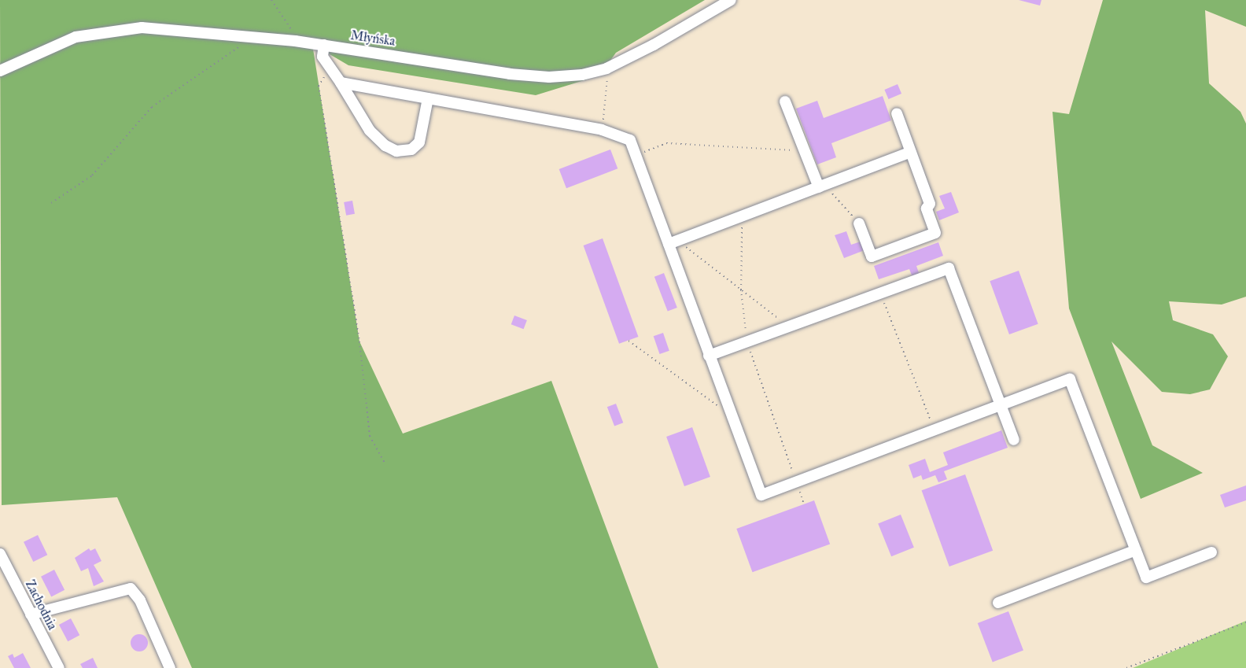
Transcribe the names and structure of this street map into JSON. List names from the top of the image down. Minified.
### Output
{"streets":{"street":["Młyńska","Zachodnia"]}}
